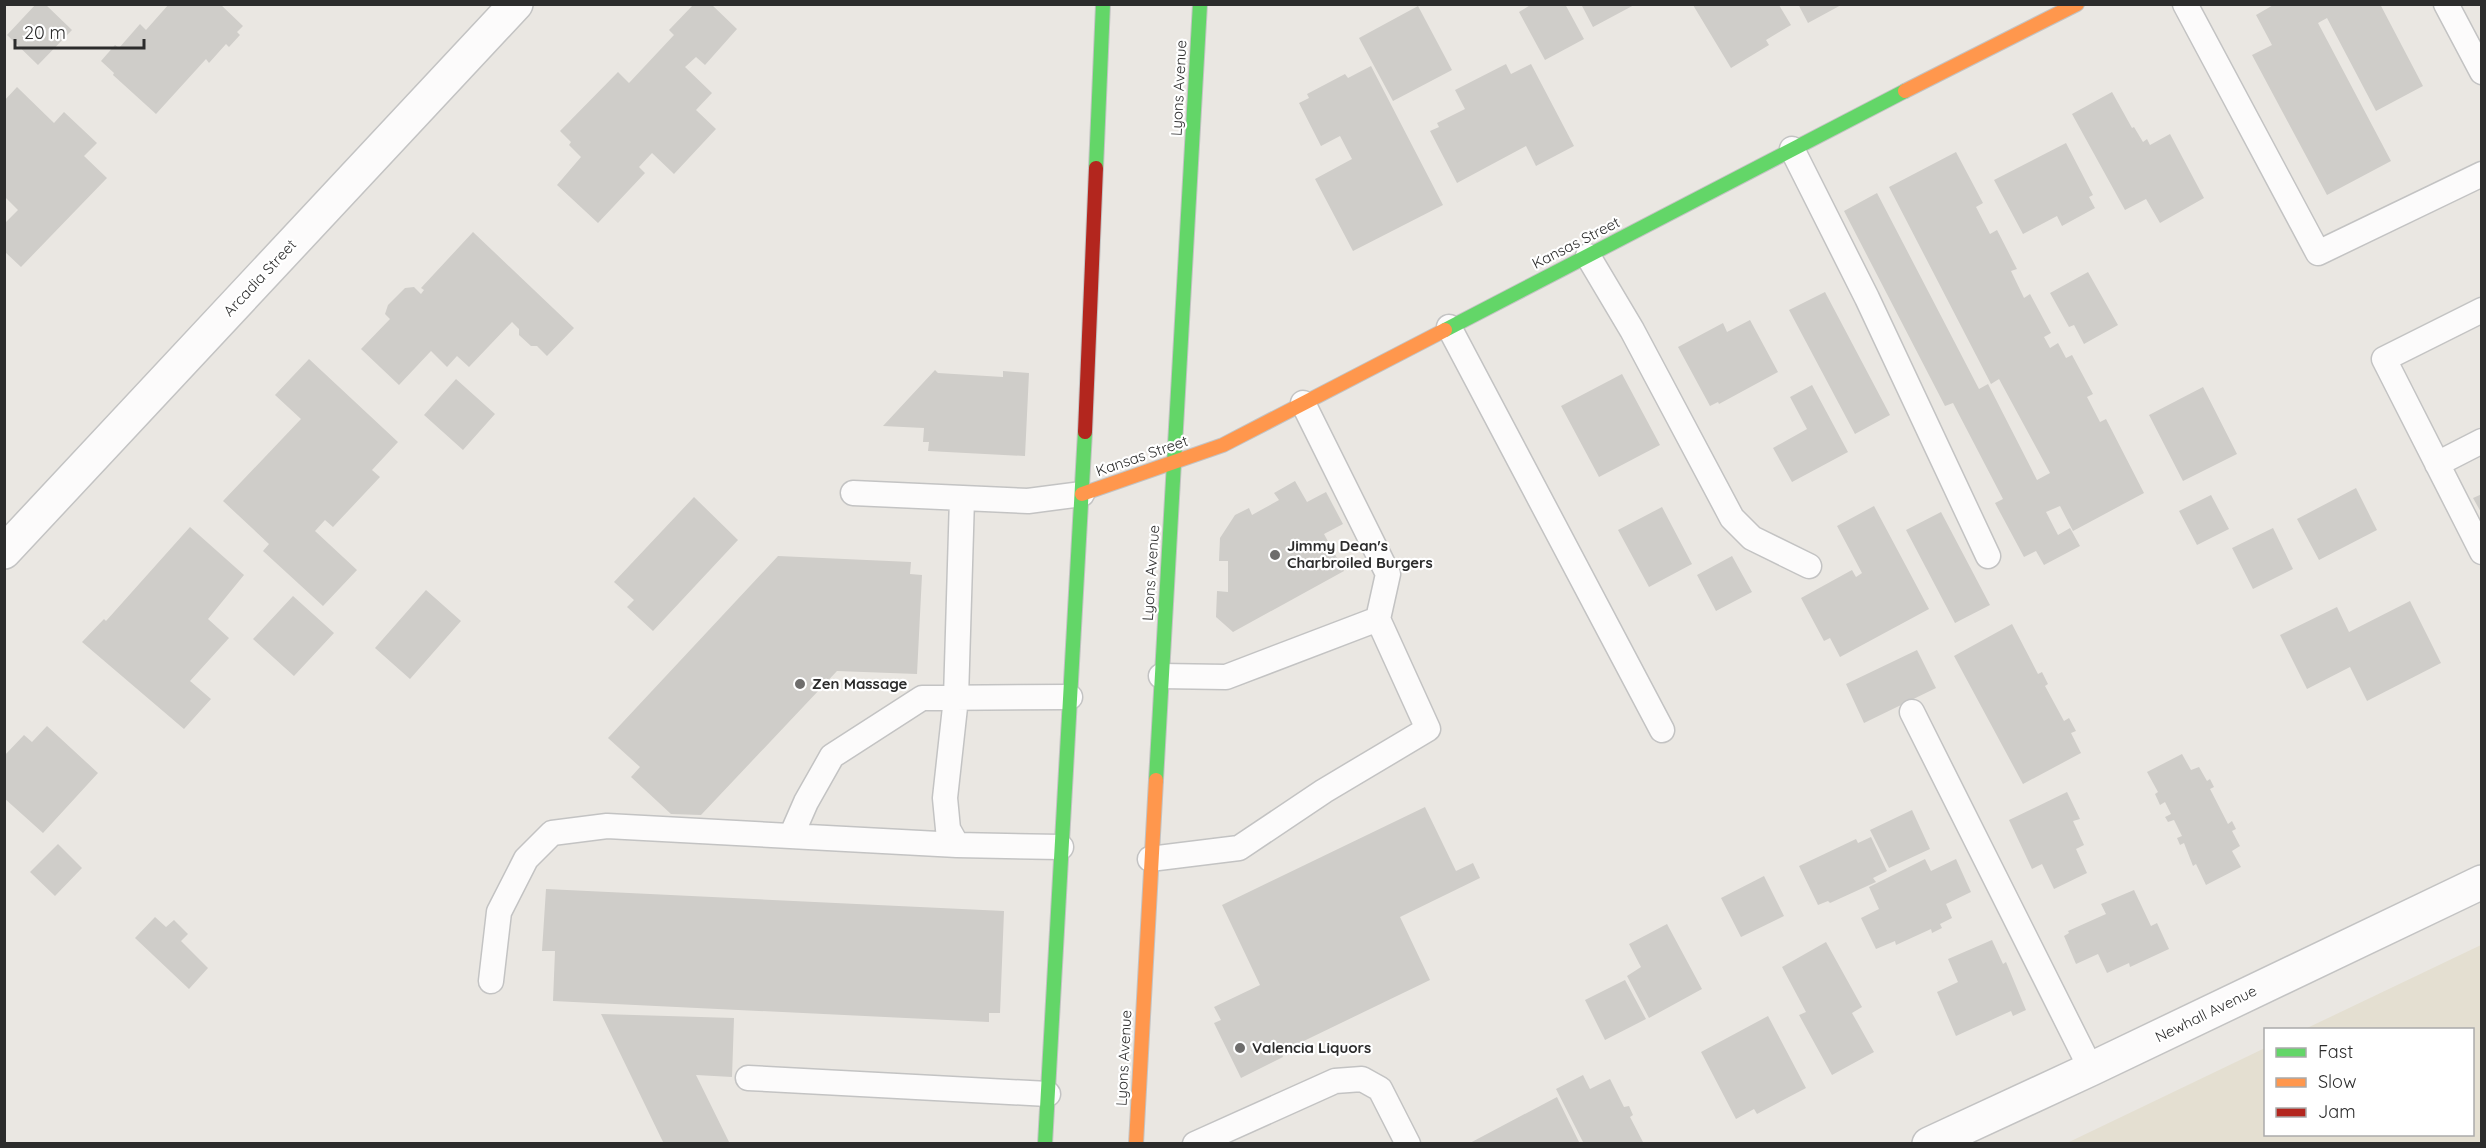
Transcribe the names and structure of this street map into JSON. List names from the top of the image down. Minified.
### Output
{"streets":{"main road":["Lyons Avenue","Kansas Street"],"street":["Arcadia Street","Newhall Avenue"]},"crossings":[["Lyons Avenue","Kansas Street"]],"places":["Jimmy Dean's Charbroiled Burgers","Zen Massage","Valencia Liquors"],"legend":["Fast","Slow","Jam"],"scale_bar":"20 m"}
